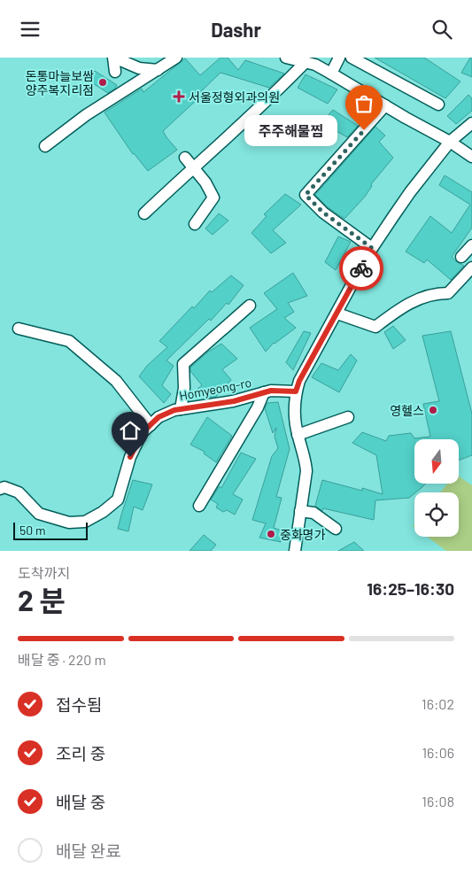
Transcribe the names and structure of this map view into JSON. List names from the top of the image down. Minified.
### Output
{"streets":{"street":["Homyeong-ro"]},"places":{"other":["돈통마늘보쌈 양주복지리점","주주해물찜","영헬스","중화명가"],"health":["서울정형외과의원"]},"scale_bar":"50 m","north":"bottom","page":{"header":"Dashr","bubble":"주주해물찜","scale":"50 m","heading":["2 분","도착까지","16:25–16:30"],"bar":"배달 중 · 220 m","list":[["접수됨","16:02"],["조리 중","16:06"],["배달 중","16:08"],"배달 완료"]}}
